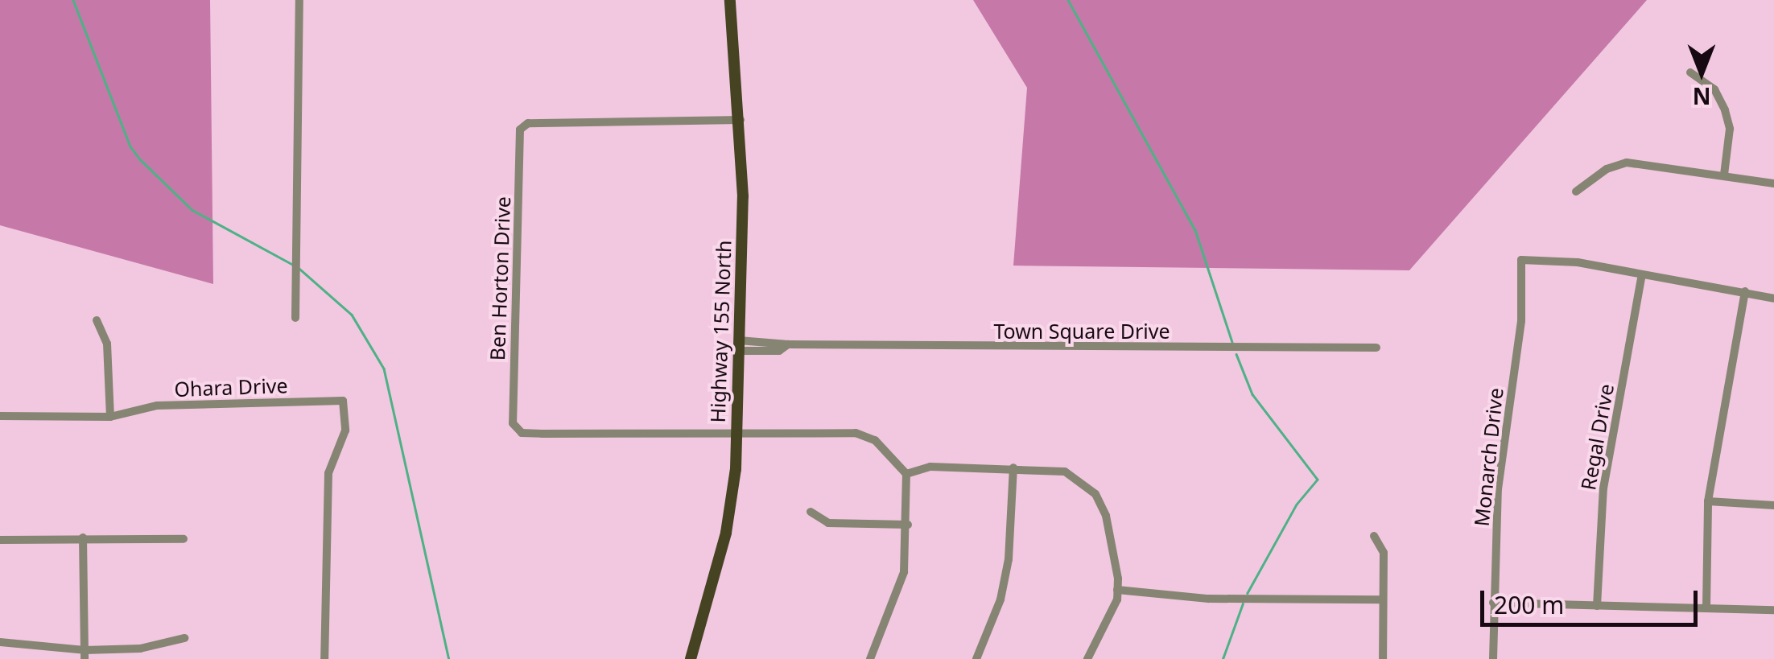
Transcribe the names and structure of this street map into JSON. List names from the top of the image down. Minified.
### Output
{"streets":{"main road":["Highway 155 North"],"street":["Ben Horton Drive","Town Square Drive","Ohara Drive","Regal Drive","Monarch Drive"]},"crossings":[["Ben Horton Drive","Highway 155 North"],["Town Square Drive","Highway 155 North"],["Regal Drive","Monarch Drive"]],"scale_bar":"200 m","north":"bottom"}
